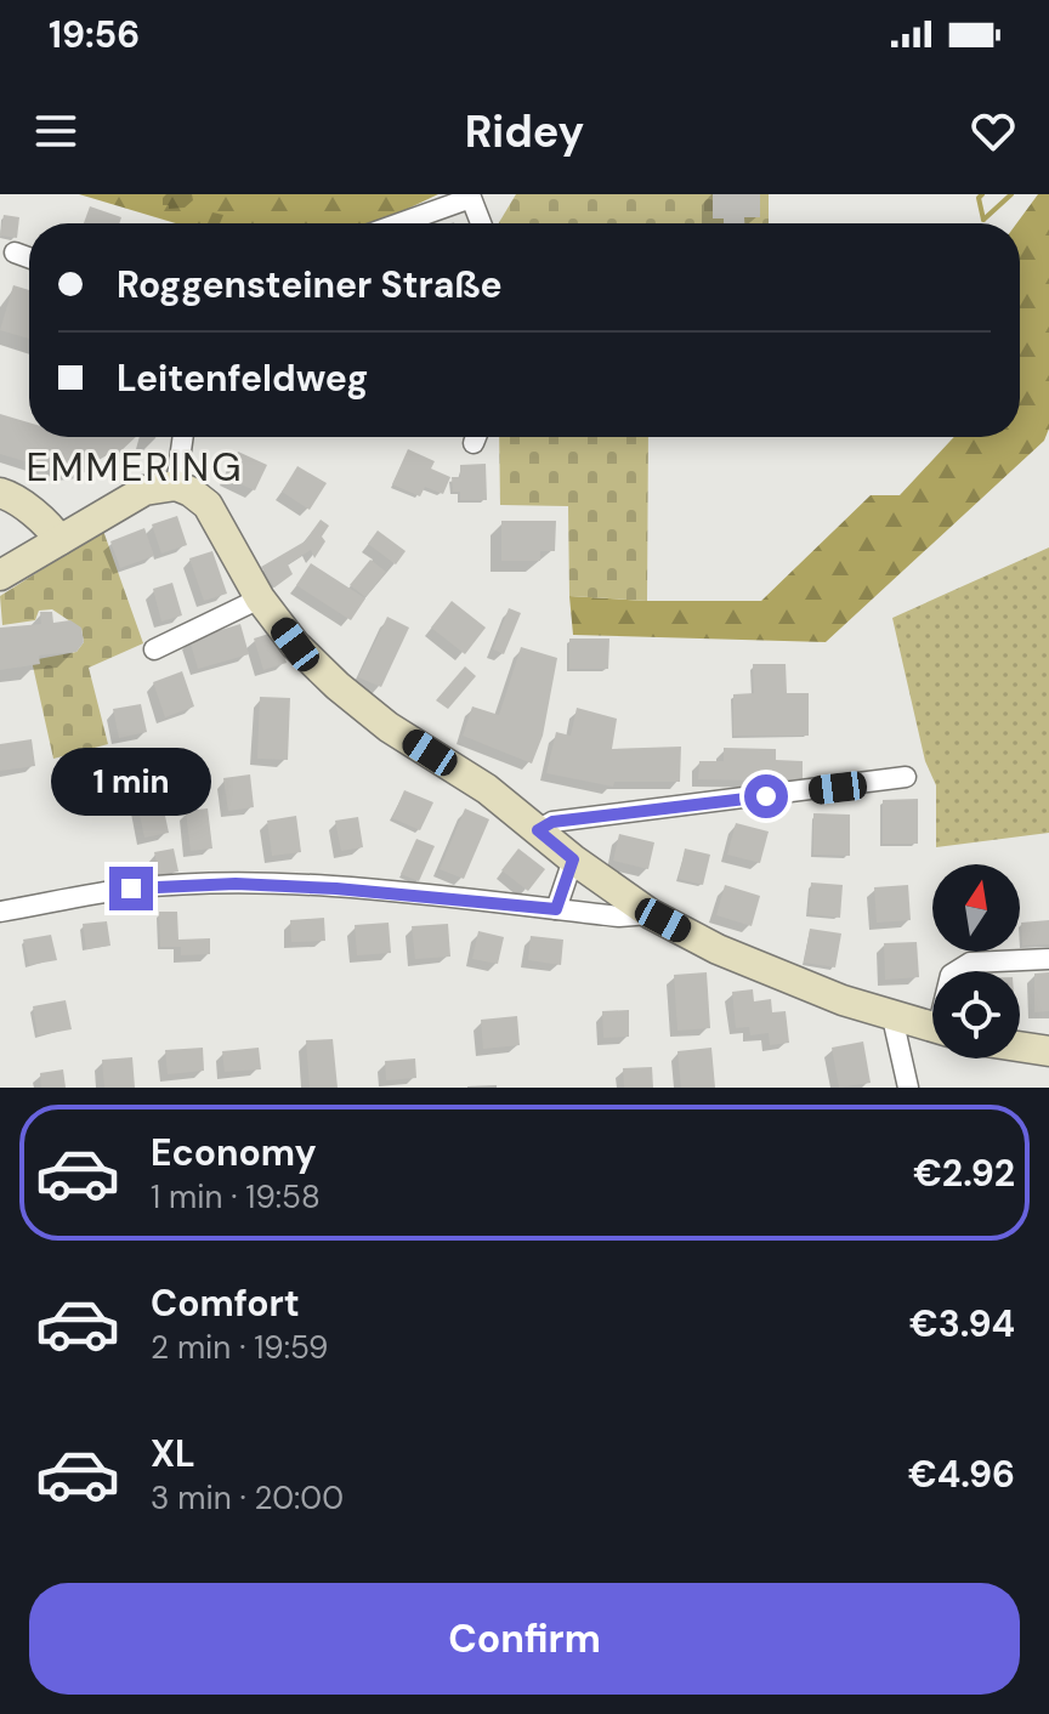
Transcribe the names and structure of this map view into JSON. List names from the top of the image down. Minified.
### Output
{"districts":["EMMERING"],"north":"top","page":{"status":"19:56","header":"Ridey","banner":["Roggensteiner Straße","Leitenfeldweg"],"bubble":"1 min","list":[{"name":"Economy","note":"1 min · 19:58","value":"€2.92"},{"name":"Comfort","note":"2 min · 19:59","value":"€3.94"},{"name":"XL","note":"3 min · 20:00","value":"€4.96"}],"buttons":"Confirm"}}
